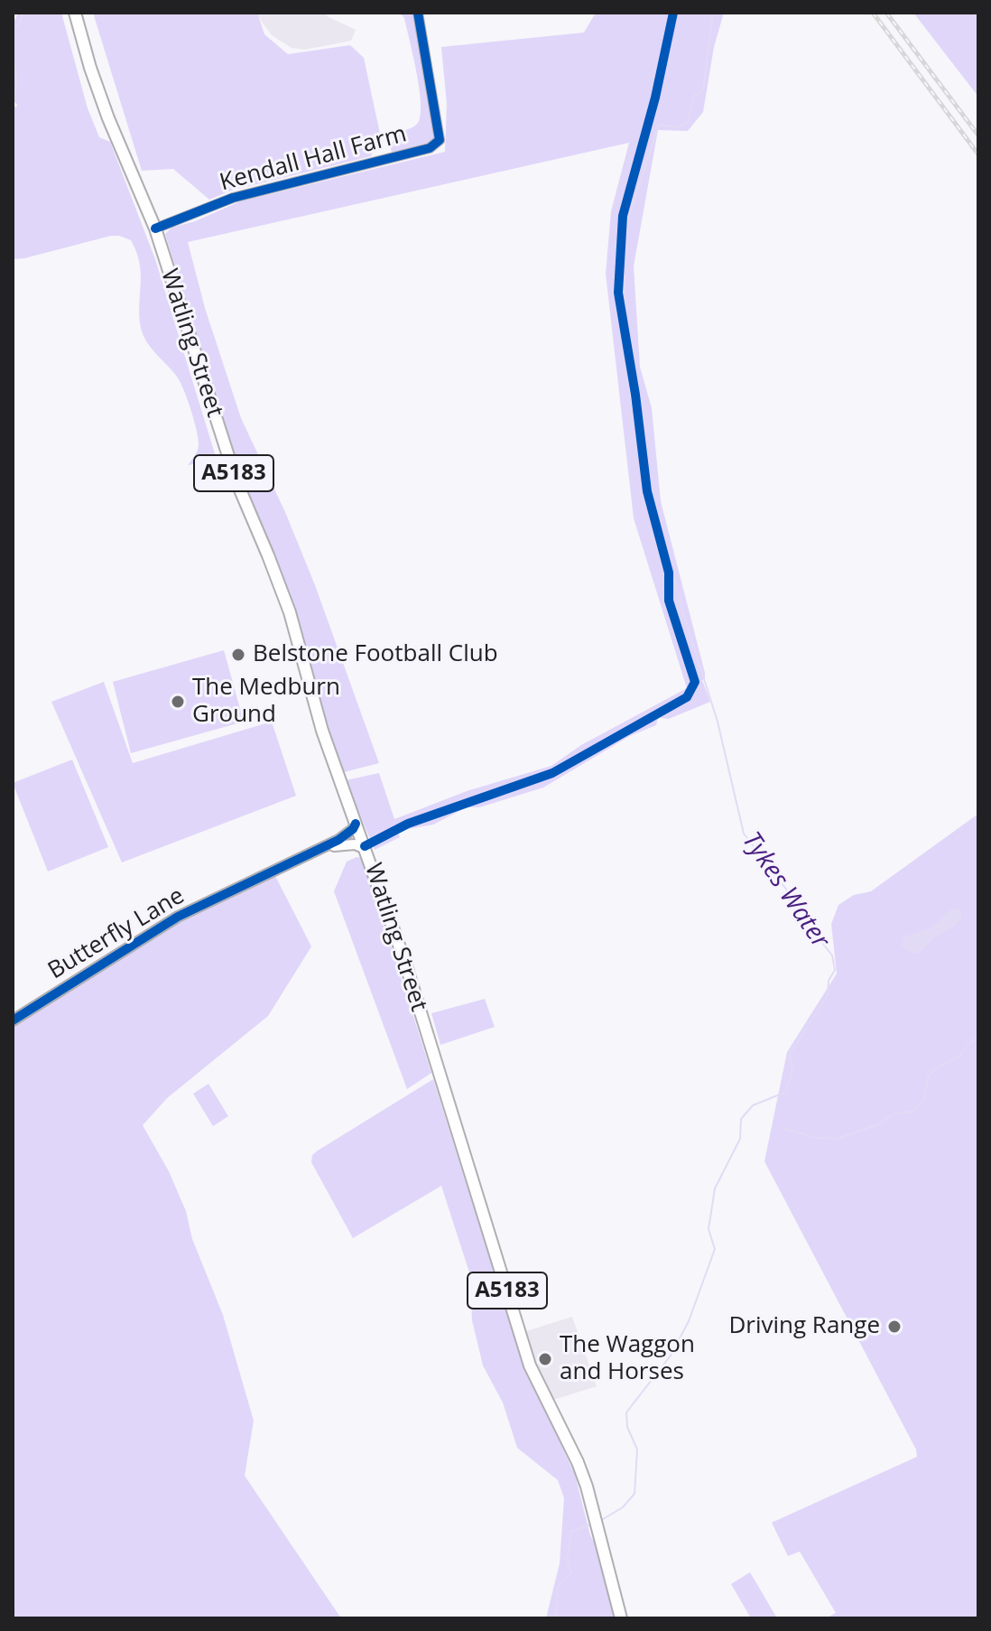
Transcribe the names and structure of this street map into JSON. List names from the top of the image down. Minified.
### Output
{"streets":{"main road":["Watling Street","A5183"],"street":["Kendall Hall Farm","Butterfly Lane"]},"crossings":[["Kendall Hall Farm","Watling Street"],["Watling Street","Butterfly Lane"]],"water":["Tykes Water"],"places":["Belstone Football Club","The Medburn Ground","Driving Range","The Waggon and Horses"]}
